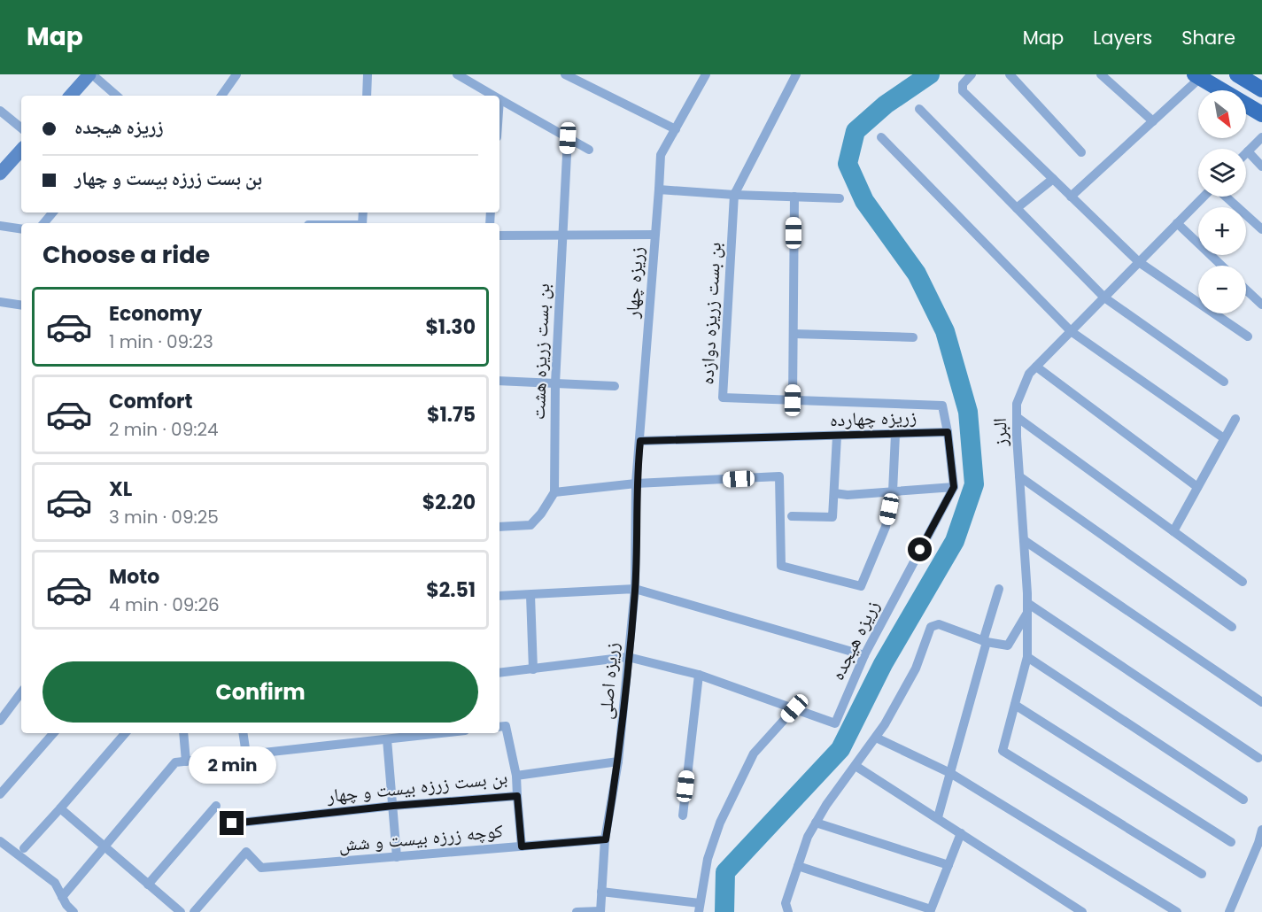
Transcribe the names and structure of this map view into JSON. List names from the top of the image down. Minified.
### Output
{"streets":{"street":["زریزه چهار","بن بست زریزه دوازده","بن بست زریزه هشت","زریزه چهارده","البرز","زریزه هیجده","زریزه اصلی","بن بست زرزه بیست و چهار","کوچه زرزه بیست و شش"]},"crossings":[["زریزه چهار","زریزه چهارده"],["زریزه چهار","زریزه اصلی"],["بن بست زریزه دوازده","زریزه چهارده"],["بن بست زریزه دوازده","زریزه هیجده"],["زریزه هیجده","زریزه اصلی"],["زریزه اصلی","بن بست زرزه بیست و چهار"],["زریزه اصلی","کوچه زرزه بیست و شش"]],"north":"bottom right","page":{"header":"Map","nav":["Map","Layers","Share"],"map_buttons":["+","−"],"banner":["زریزه هیجده","بن بست زرزه بیست و چهار"],"heading":"Choose a ride","list":[{"name":"Economy","note":"1 min · 09:23","value":"$1.30"},{"name":"Comfort","note":"2 min · 09:24","value":"$1.75"},{"name":"XL","note":"3 min · 09:25","value":"$2.20"},{"name":"Moto","note":"4 min · 09:26","value":"$2.51"}],"buttons":"Confirm","bubble":"2 min"}}
